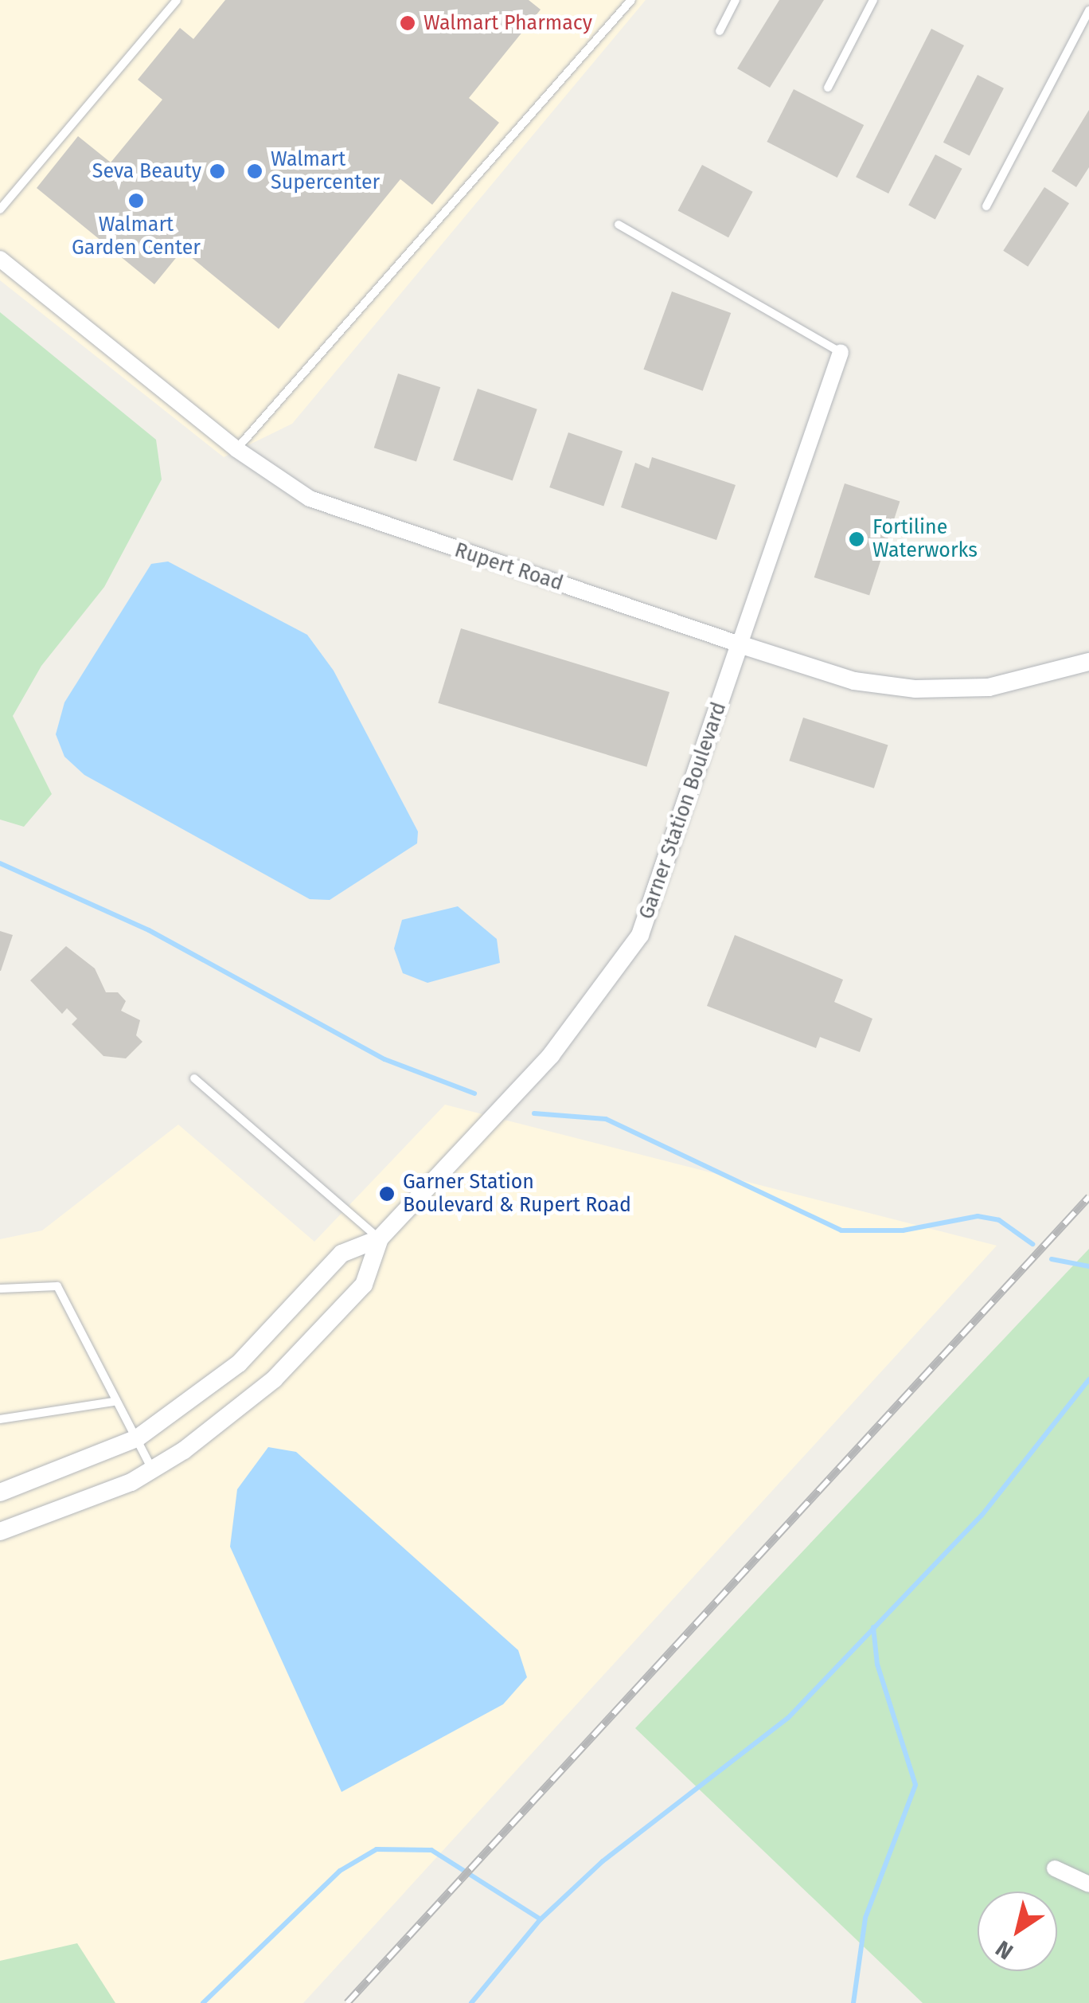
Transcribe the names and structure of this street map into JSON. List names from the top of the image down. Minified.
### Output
{"streets":{"street":["Rupert Road","Garner Station Boulevard"]},"crossings":[["Rupert Road","Garner Station Boulevard"]],"places":["Walmart Pharmacy","Seva Beauty","Walmart Supercenter","Walmart Garden Center","Fortiline Waterworks","Garner Station Boulevard & Rupert Road"],"north":"bottom left"}
